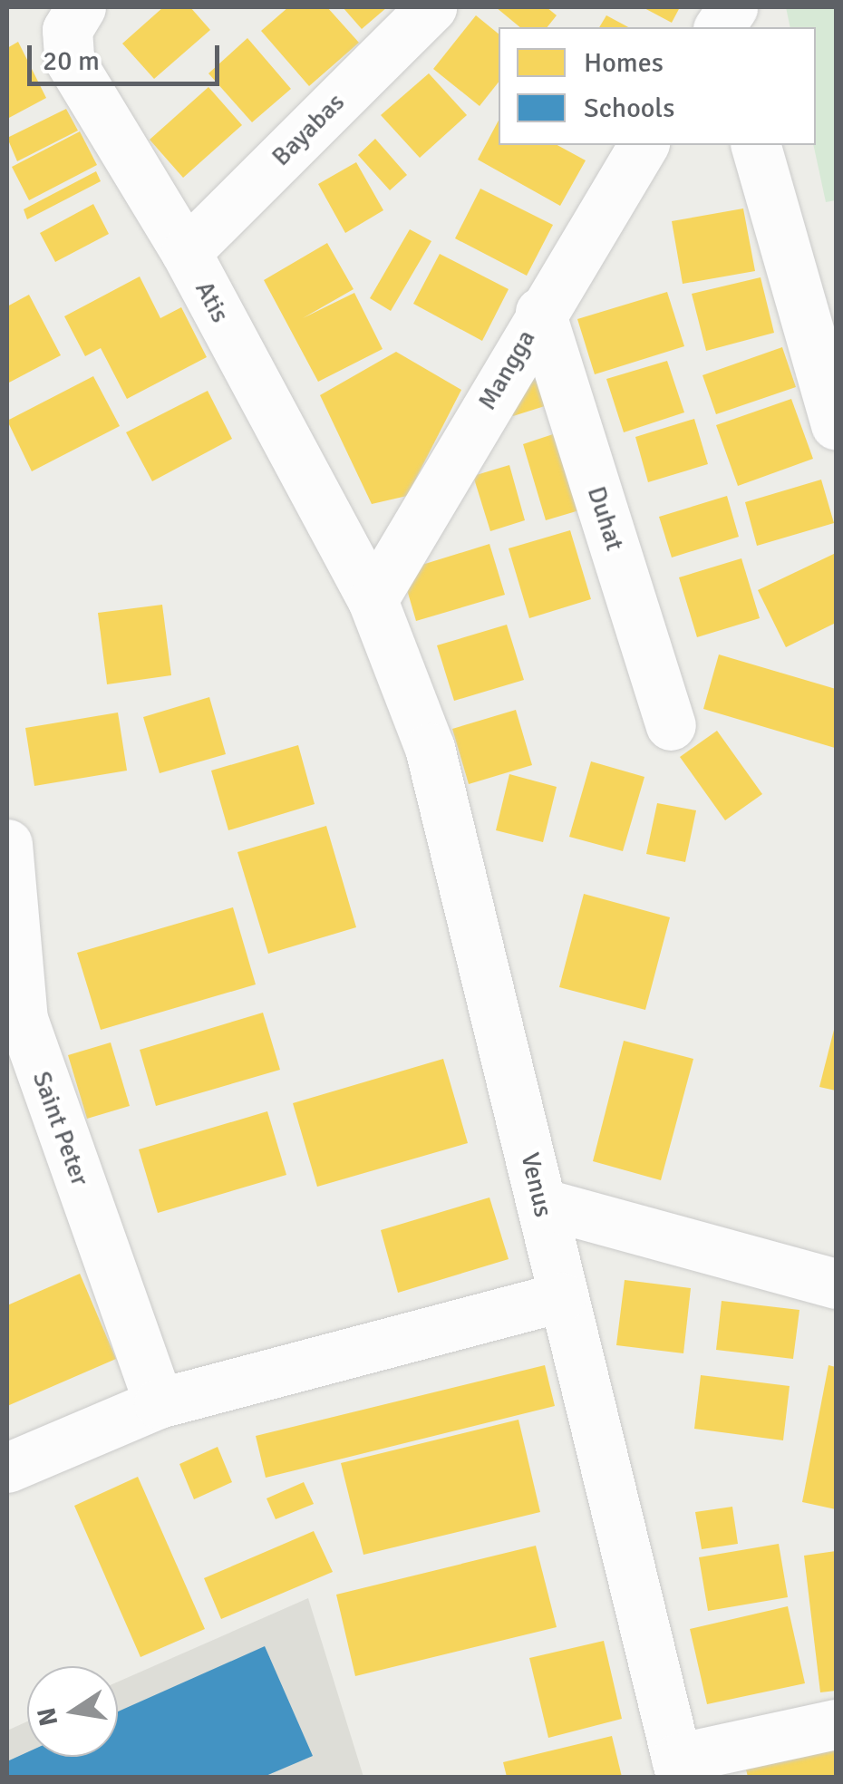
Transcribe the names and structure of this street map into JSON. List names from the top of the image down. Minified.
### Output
{"streets":{"street":["Bayabas","Atis","Mangga","Duhat","Saint Peter","Venus"]},"crossings":[["Bayabas","Atis"],["Atis","Mangga"],["Atis","Venus"],["Mangga","Duhat"],["Mangga","Venus"]],"legend":["Homes","Schools"],"scale_bar":"20 m","north":"left"}
